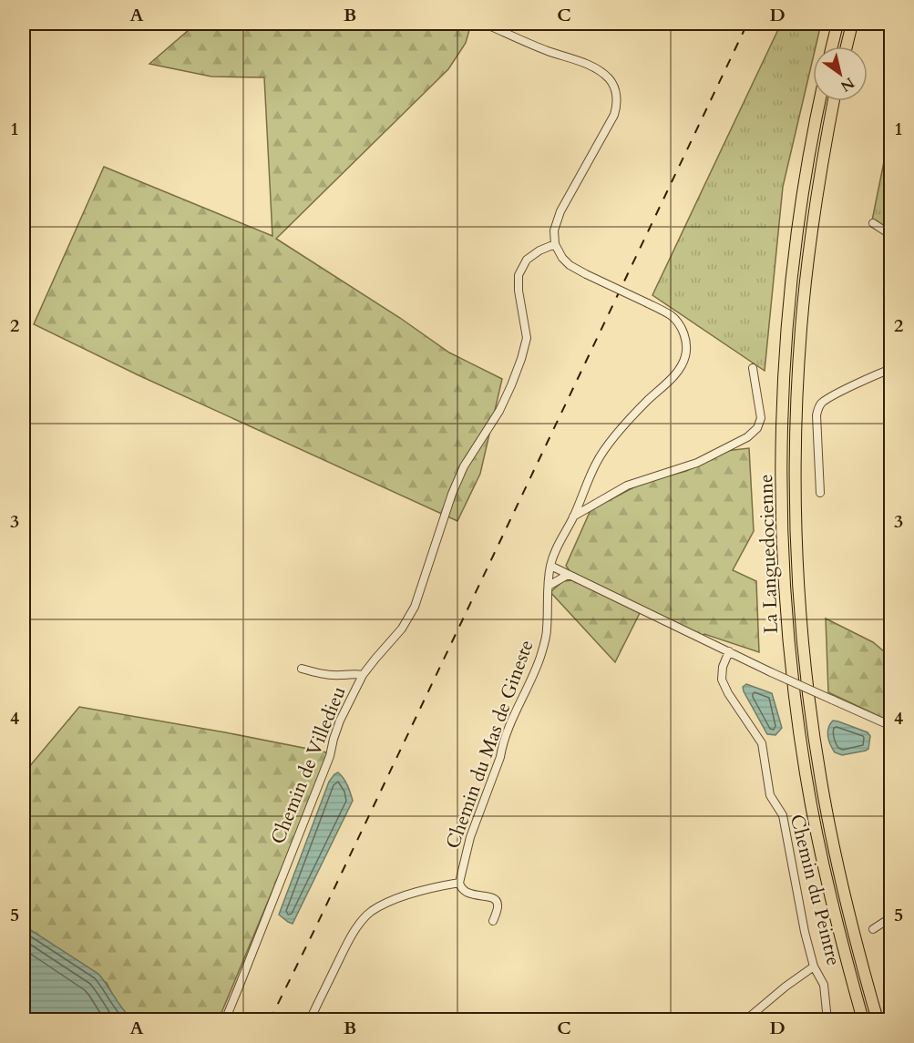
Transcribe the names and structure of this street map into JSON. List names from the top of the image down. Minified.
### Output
{"streets":{"highway":["La Languedocienne"],"street":["Chemin du Mas de Gineste","Chemin de Villedieu","Chemin du Peintre"]},"crossings":[["Chemin du Mas de Gineste","Chemin de Villedieu"]],"north":"bottom right","grid":{"columns":["A","B","C","D"],"rows":["1","2","3","4","5"]}}
